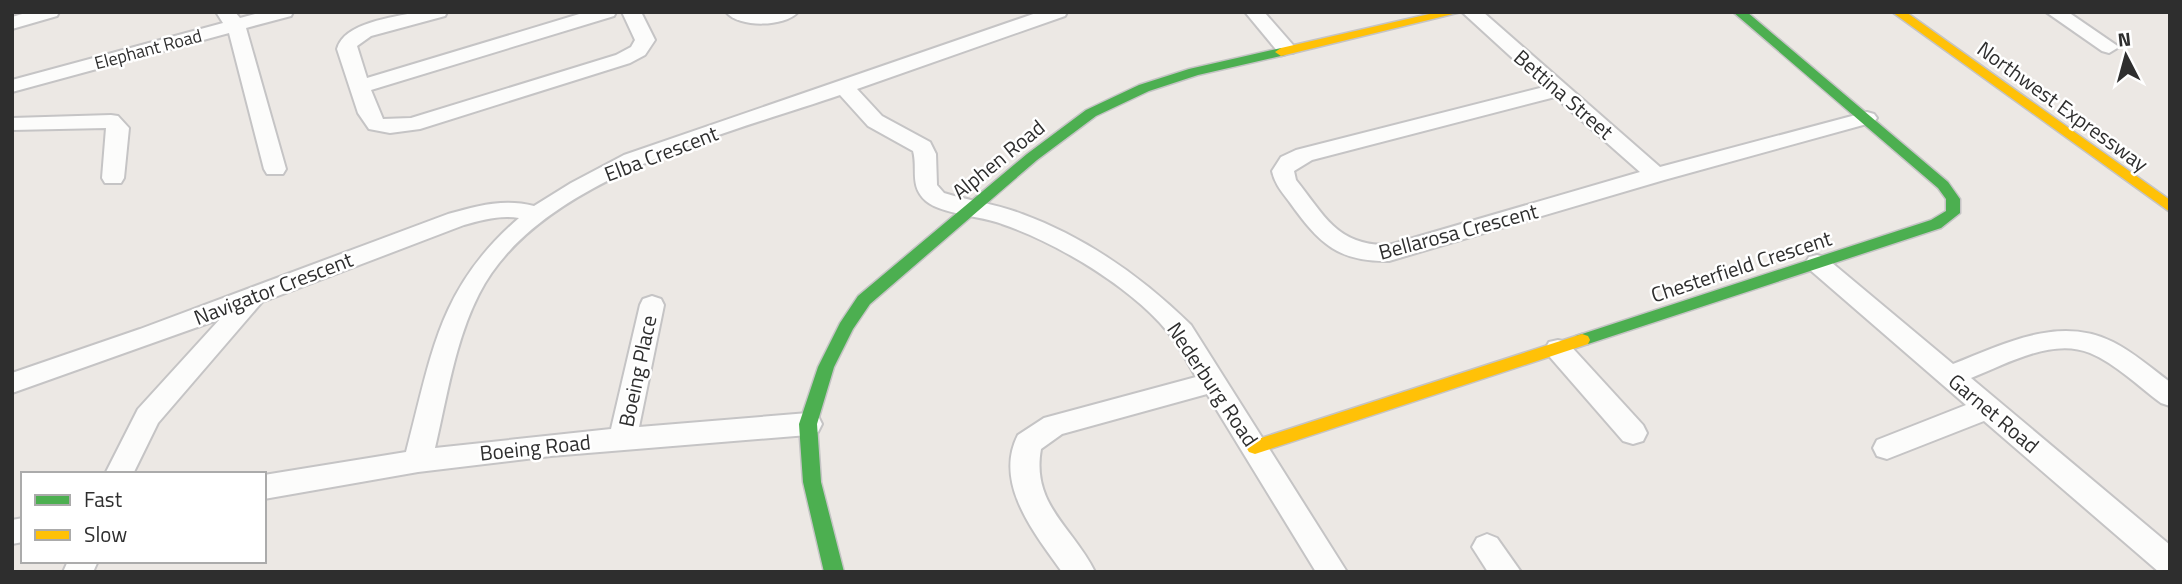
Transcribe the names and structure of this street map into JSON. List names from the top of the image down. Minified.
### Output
{"streets":{"street":["Elephant Road","Bettina Street","Northwest Expressway","Elba Crescent","Alphen Road","Bellarosa Crescent","Chesterfield Crescent","Navigator Crescent","Boeing Place","Nederburg Road","Garnet Road","Boeing Road"]},"crossings":[["Bettina Street","Bellarosa Crescent"],["Elba Crescent","Navigator Crescent"],["Elba Crescent","Nederburg Road"],["Elba Crescent","Boeing Road"],["Alphen Road","Nederburg Road"],["Alphen Road","Boeing Road"],["Bellarosa Crescent","Chesterfield Crescent"],["Chesterfield Crescent","Nederburg Road"],["Chesterfield Crescent","Garnet Road"],["Boeing Place","Boeing Road"]],"legend":["Fast","Slow"],"north":"top"}
